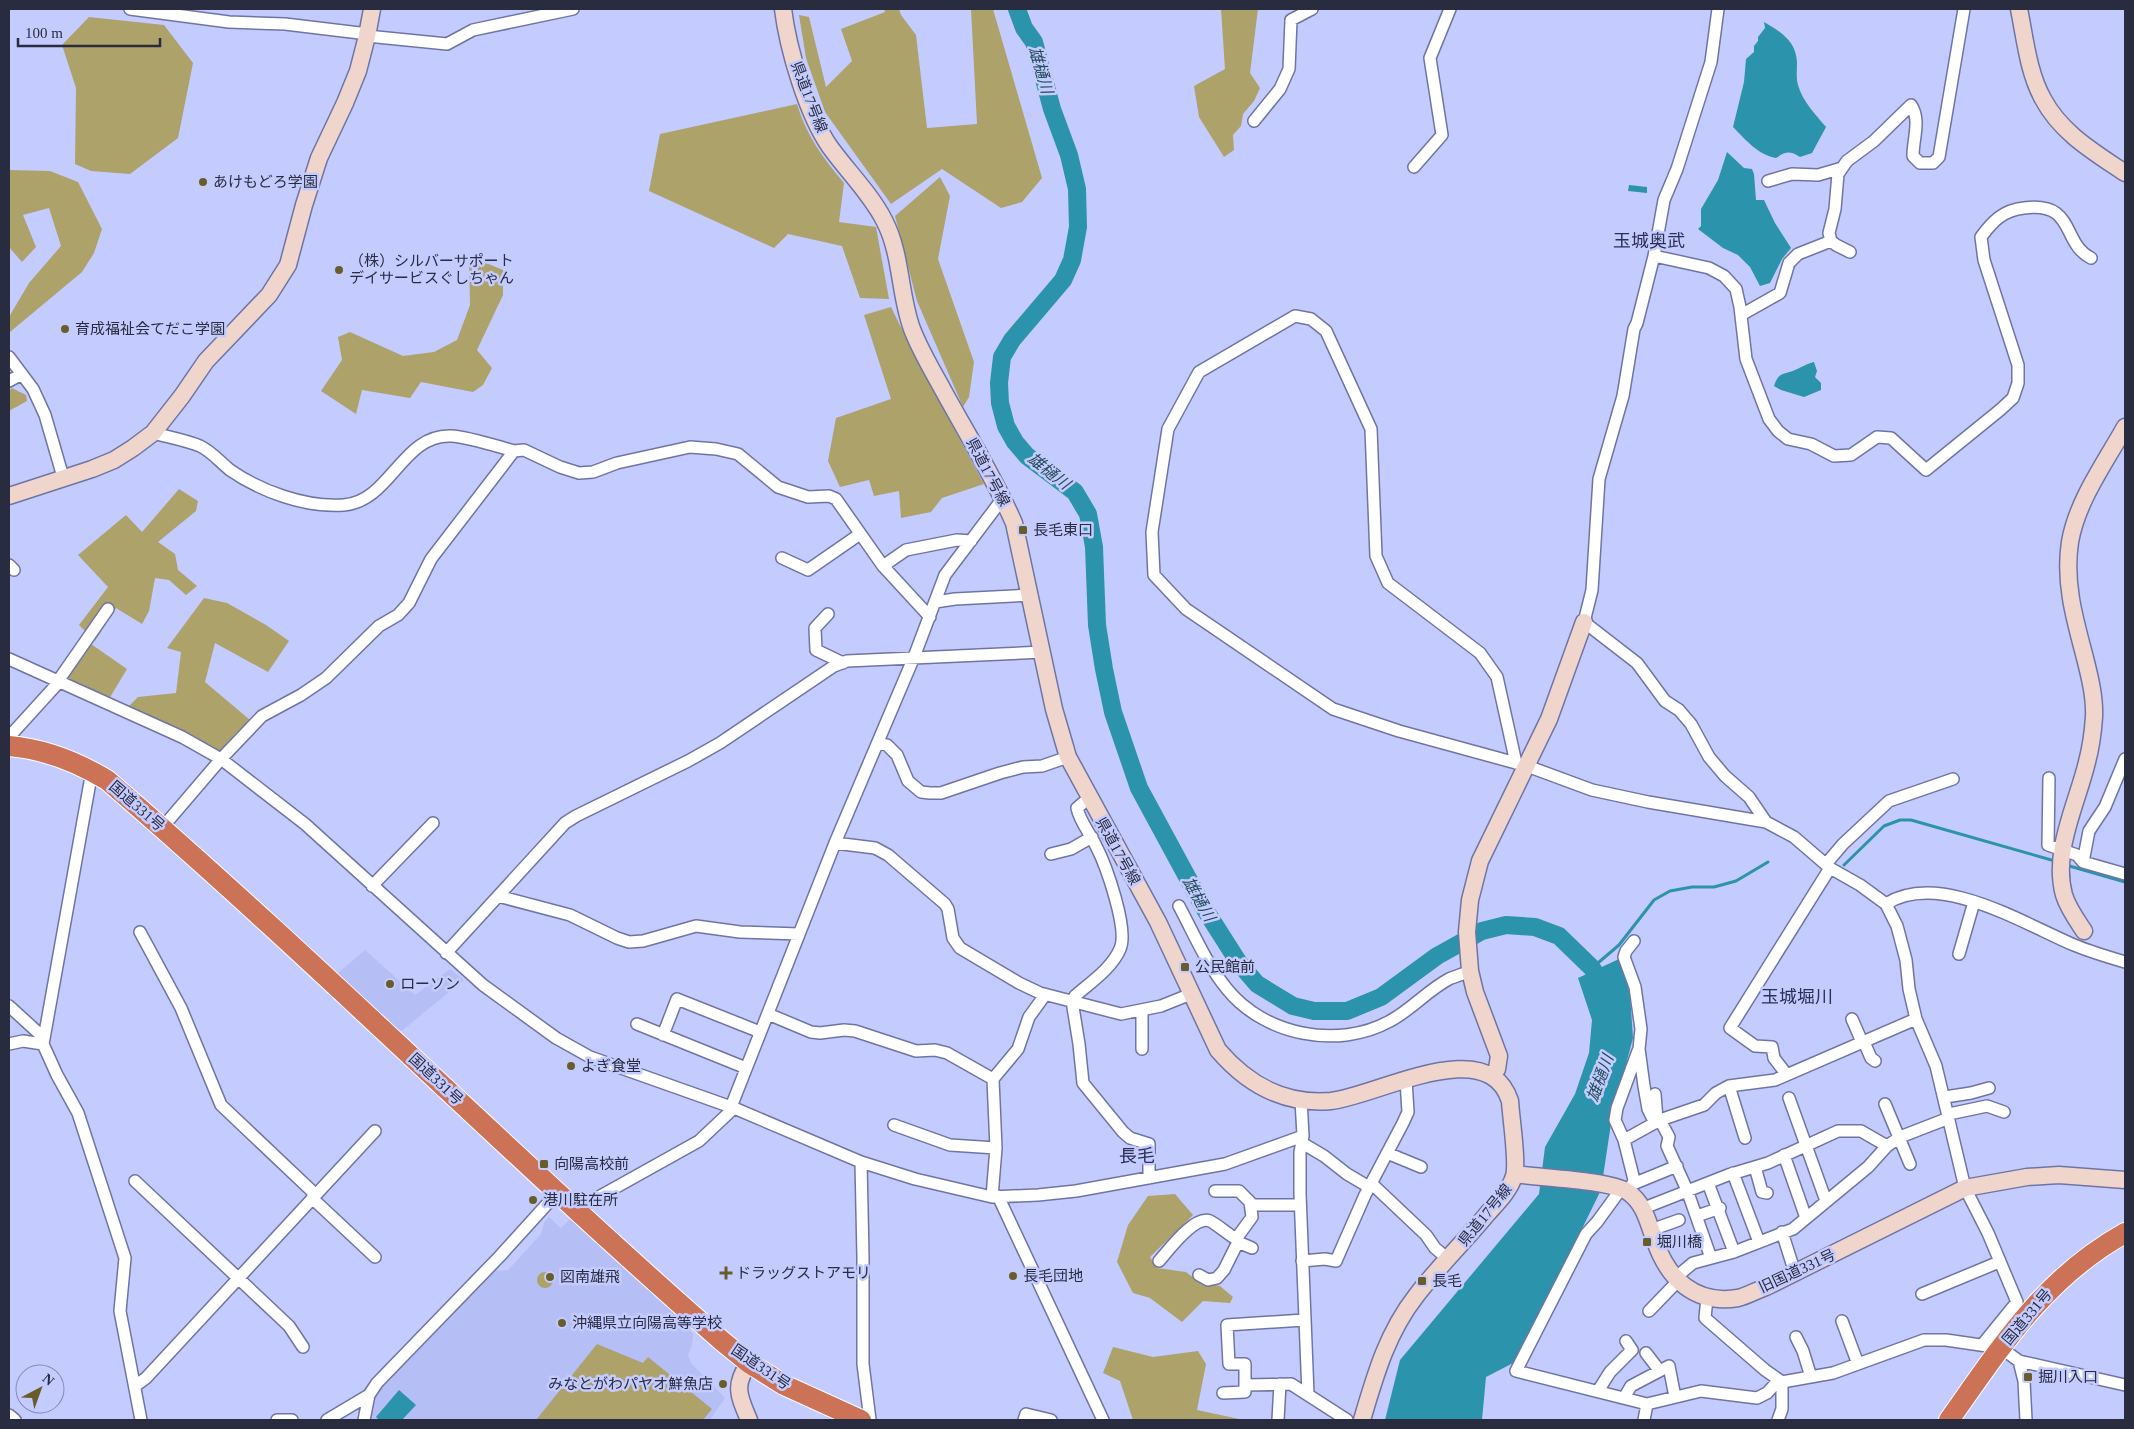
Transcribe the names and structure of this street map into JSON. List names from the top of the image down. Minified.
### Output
{"streets":{"highway":["国道331号"],"street":["県道17号線","旧国道331号"]},"districts":["玉城奥武","玉城堀川","長毛"],"water":["雄樋川"],"places":{"other":["あけもどろ学園","（株）シルバーサポート デイサービスぐしちゃん","育成福祉会てだこ学園","ローソン","よぎ食堂","港川駐在所","長毛団地","図南雄飛","沖縄県立向陽高等学校","みなとがわパヤオ鮮魚店"],"transit":["長毛東口","公民館前","向陽高校前","堀川橋","長毛","掘川入口"],"health":["ドラッグストアモリ"]},"scale_bar":"100 m","north":"top right"}
